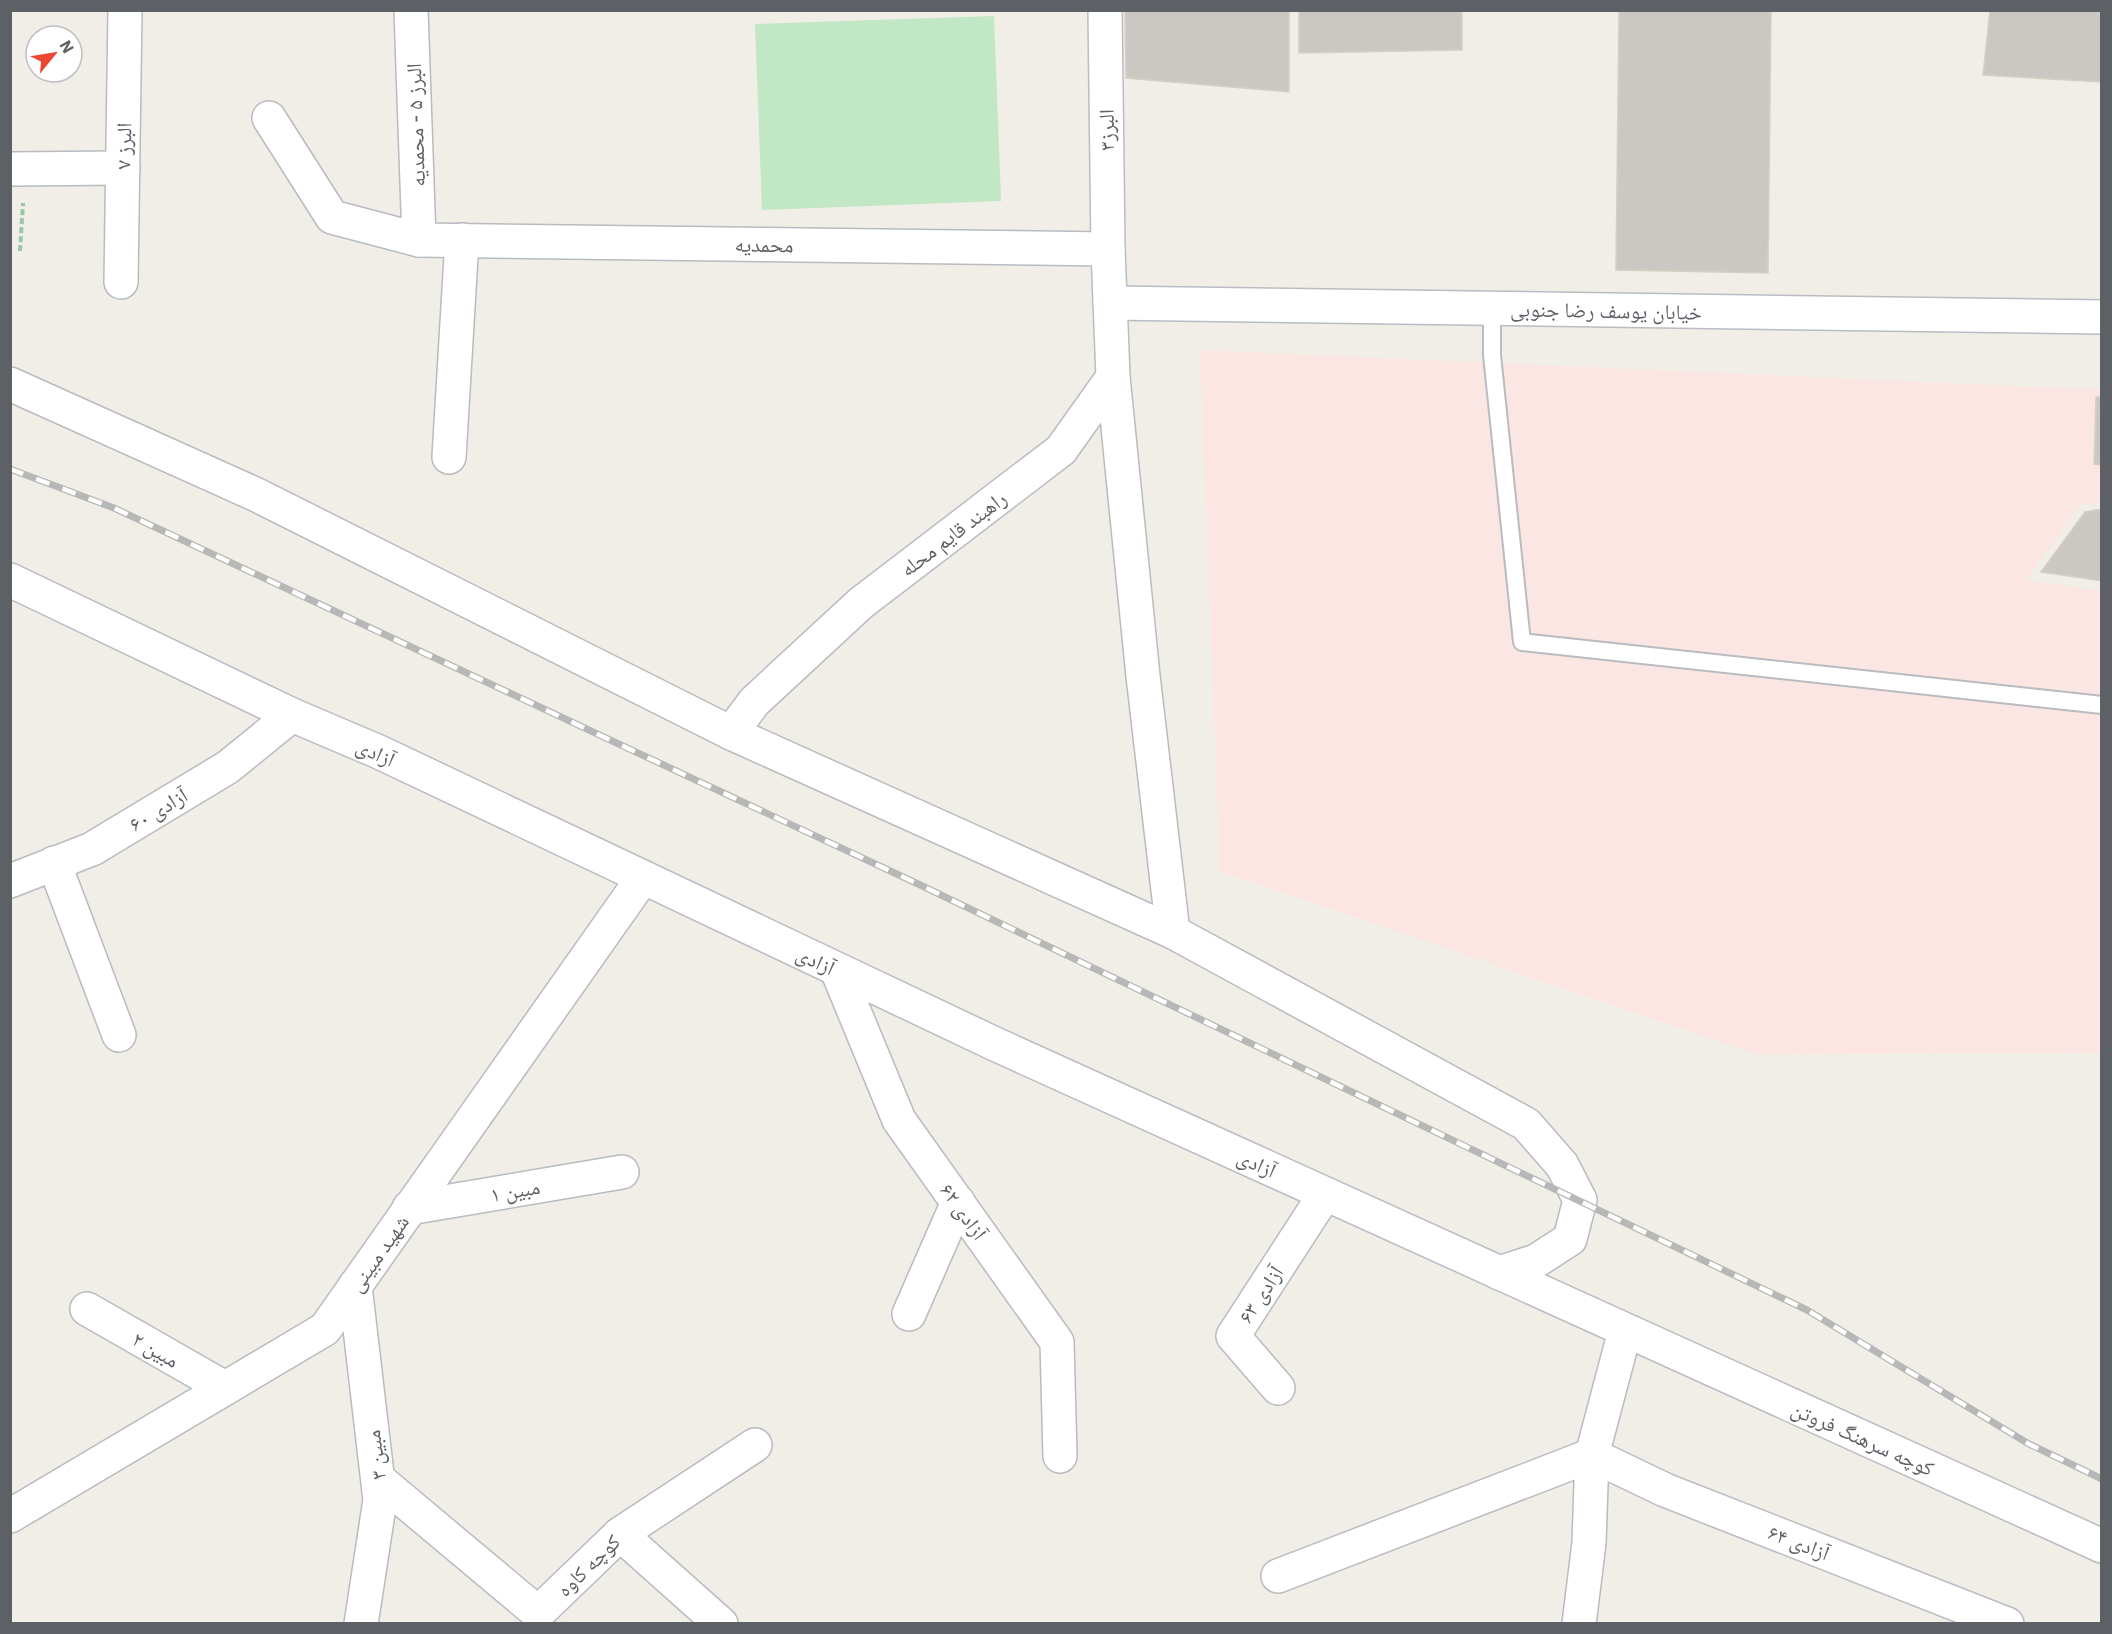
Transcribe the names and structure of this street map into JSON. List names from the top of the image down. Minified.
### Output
{"streets":{"street":["البرز ۵ - محمدیه","البرز۳","البرز ۷","محمدیه","خیابان یوسف رضا جنوبی","راهبند قایم محله","آزادی","آزادی ۶۰","مبین ۱","آزادی ۶۲","شهید مبینی","آزادی ۶۳","مبین ۲","کوچه سرهنگ فروتن","مبین ۳","آزادی ۶۴","کوچه کاوه"]},"crossings":[["البرز ۵ - محمدیه","محمدیه"],["البرز۳","محمدیه"],["آزادی","آزادی ۶۰"],["آزادی","آزادی ۶۲"],["آزادی","شهید مبینی"],["آزادی","آزادی ۶۳"],["آزادی","کوچه سرهنگ فروتن"],["مبین ۱","شهید مبینی"],["شهید مبینی","مبین ۲"],["شهید مبینی","مبین ۳"],["مبین ۳","کوچه کاوه"]],"north":"top right"}
